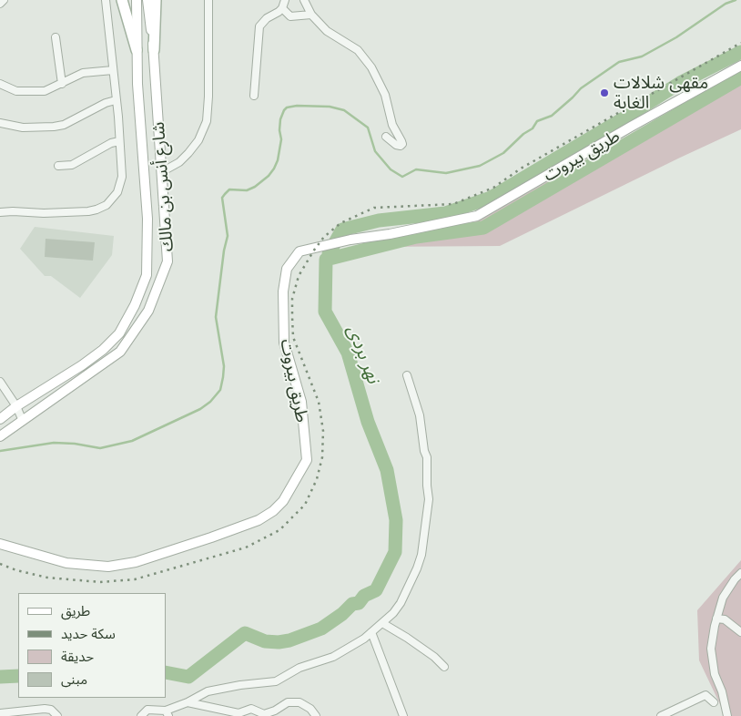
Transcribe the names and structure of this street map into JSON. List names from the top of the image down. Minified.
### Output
{"streets":{"street":["طريق بيروت","شارع أنس بن مالك"]},"water":["نهر بردى"],"places":["مقهى شلالات الغابة"],"legend":["طريق","سكة حديد","حديقة","مبنى"]}
